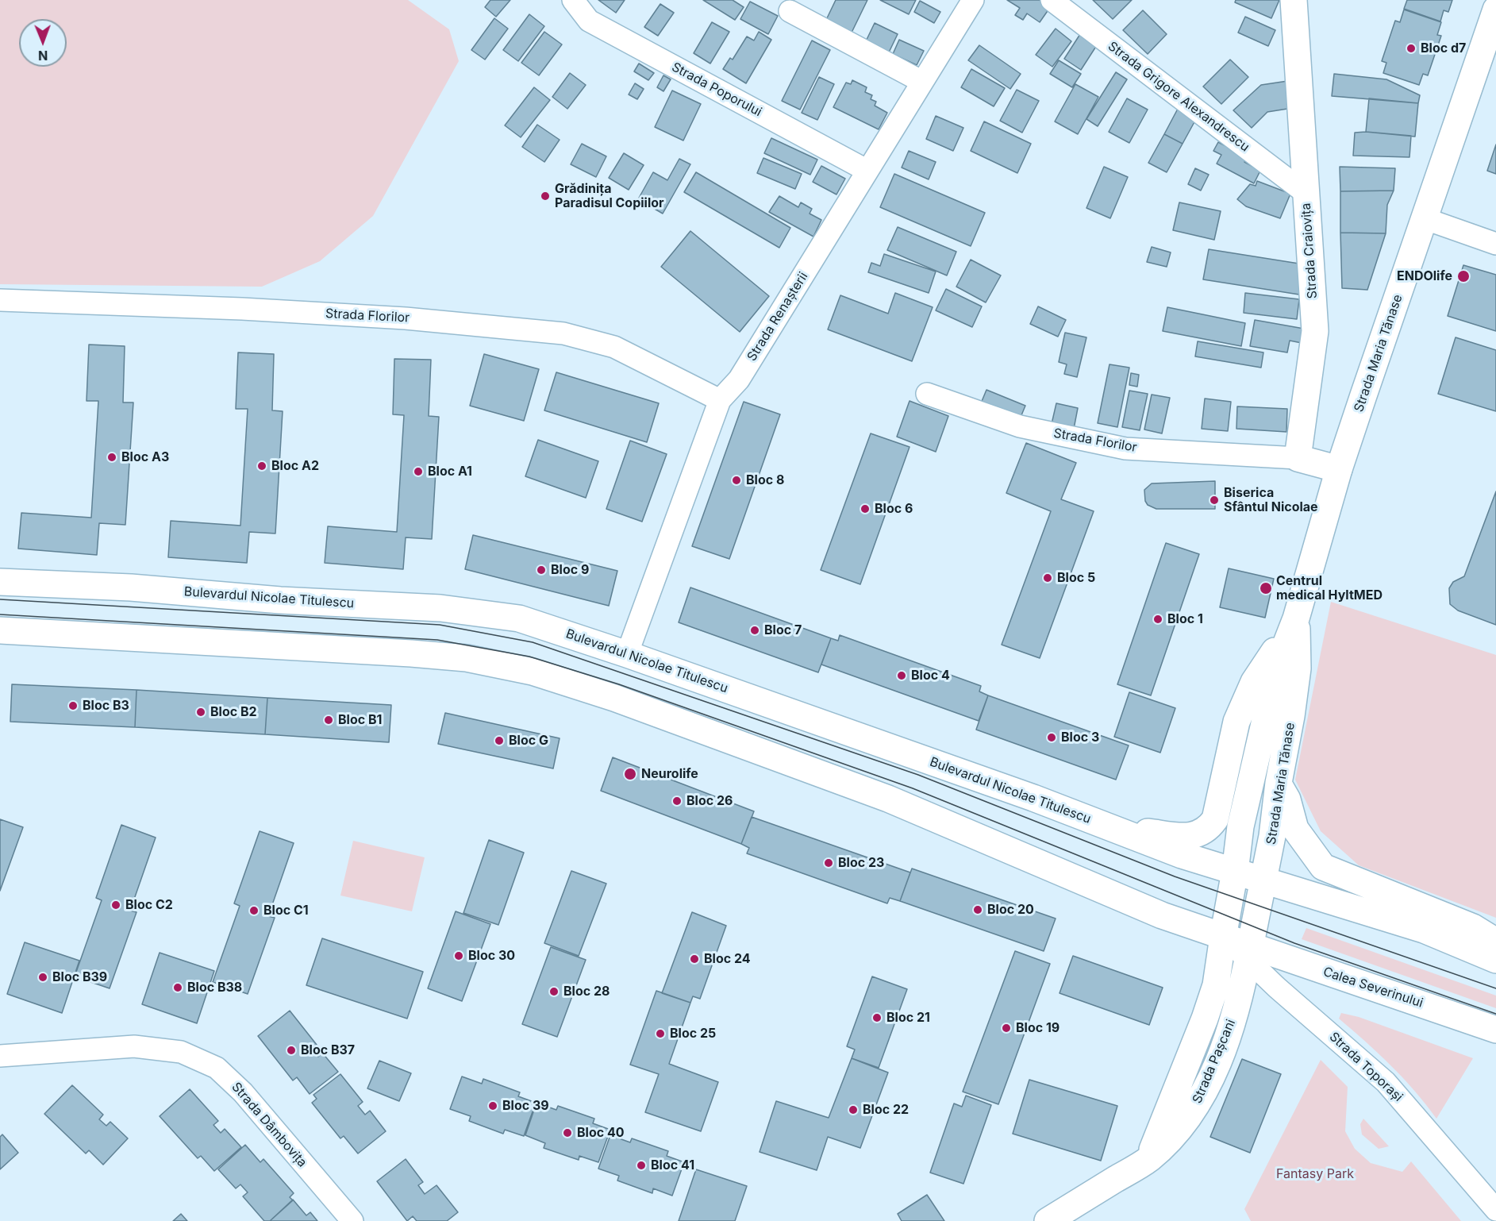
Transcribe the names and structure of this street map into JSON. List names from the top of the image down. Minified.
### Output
{"streets":{"main road":["Strada Craiovița","Strada Maria Tănase","Bulevardul Nicolae Titulescu","Calea Severinului","Strada Pașcani"],"street":["Strada Poporului","Strada Grigore Alexandrescu","Strada Florilor","Strada Renașterii","Strada Toporași","Strada Dâmbovița"]},"crossings":[["Strada Poporului","Strada Renașterii"],["Strada Grigore Alexandrescu","Strada Craiovița"],["Strada Craiovița","Strada Florilor"],["Strada Florilor","Strada Renașterii"],["Strada Renașterii","Bulevardul Nicolae Titulescu"],["Strada Maria Tănase","Bulevardul Nicolae Titulescu"],["Strada Maria Tănase","Calea Severinului"],["Strada Maria Tănase","Strada Pașcani"],["Strada Maria Tănase","Strada Toporași"],["Calea Severinului","Strada Pașcani"],["Calea Severinului","Strada Toporași"],["Strada Pașcani","Strada Toporași"]],"parks":["Fantasy Park"],"places":["Bloc d7","Grădinița Paradisul Copiilor","ENDOlife","Bloc A3","Bloc A2","Bloc A1","Bloc 8","Biserica Sfântul Nicolae","Bloc 6","Bloc 9","Bloc 5","Centrul medical HyltMED","Bloc 1","Bloc 7","Bloc 4","Bloc B3","Bloc B2","Bloc B1","Bloc 3","Bloc G","Neurolife","Bloc 26","Bloc 23","Bloc C2","Bloc 20","Bloc C1","Bloc 30","Bloc 24","Bloc B39","Bloc B38","Bloc 28","Bloc 21","Bloc 19","Bloc 25","Bloc B37","Bloc 39","Bloc 22","Bloc 40","Bloc 41"],"north":"bottom"}
